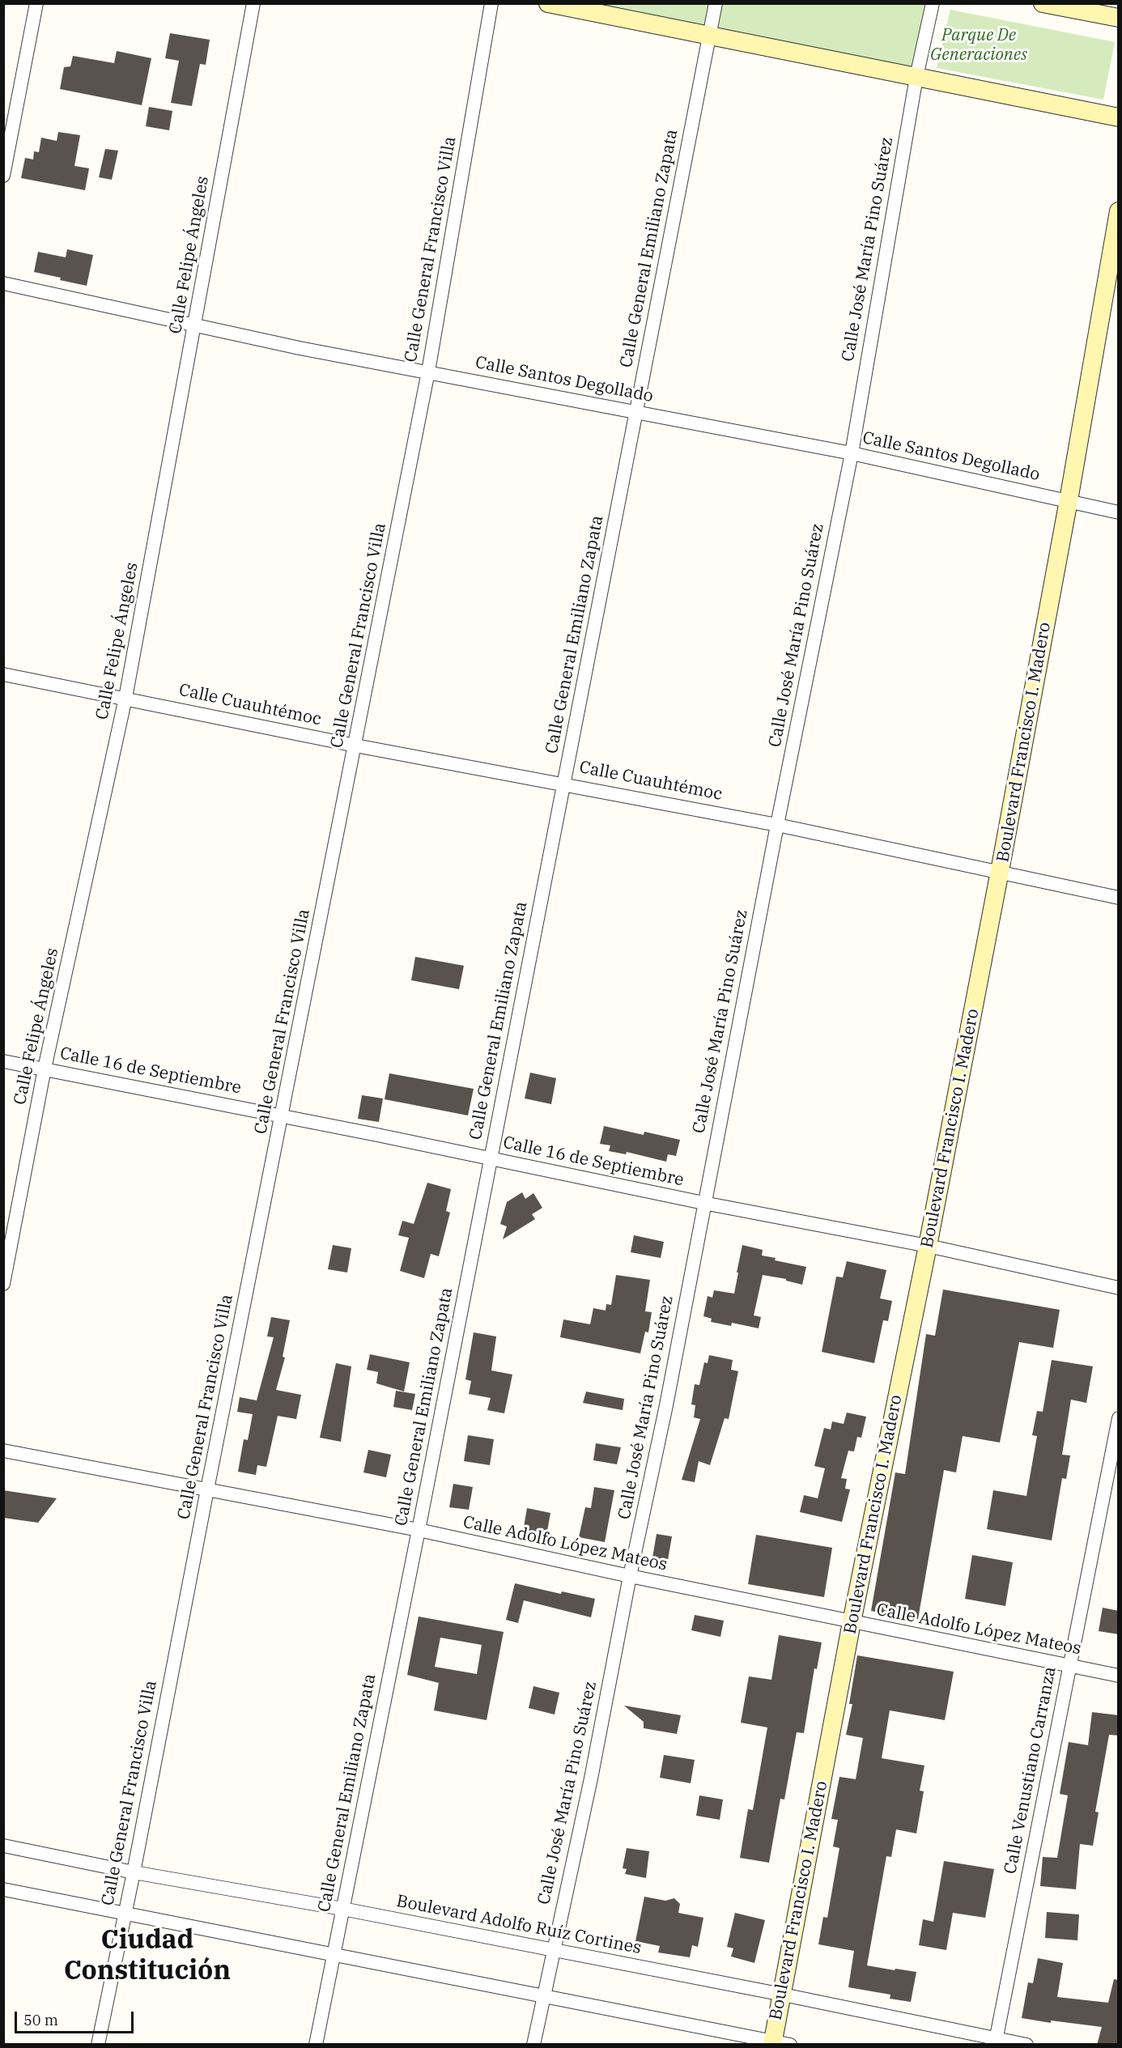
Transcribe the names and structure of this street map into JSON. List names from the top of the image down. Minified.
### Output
{"streets":{"street":["Calle General Emiliano Zapata","Calle General Francisco Villa","Calle José María Pino Suárez","Calle Felipe Ángeles","Calle Santos Degollado","Calle Cuauhtémoc","Boulevard Francisco I. Madero","Calle 16 de Septiembre","Calle Adolfo López Mateos","Calle Venustiano Carranza","Boulevard Adolfo Ruíz Cortines"]},"crossings":[["Calle General Emiliano Zapata","Calle Santos Degollado"],["Calle General Emiliano Zapata","Calle Cuauhtémoc"],["Calle General Emiliano Zapata","Calle 16 de Septiembre"],["Calle General Emiliano Zapata","Calle Adolfo López Mateos"],["Calle General Emiliano Zapata","Boulevard Adolfo Ruíz Cortines"],["Calle General Francisco Villa","Calle Santos Degollado"],["Calle General Francisco Villa","Calle Cuauhtémoc"],["Calle General Francisco Villa","Calle 16 de Septiembre"],["Calle General Francisco Villa","Calle Adolfo López Mateos"],["Calle General Francisco Villa","Boulevard Adolfo Ruíz Cortines"],["Calle José María Pino Suárez","Calle Santos Degollado"],["Calle José María Pino Suárez","Calle Cuauhtémoc"],["Calle José María Pino Suárez","Calle 16 de Septiembre"],["Calle José María Pino Suárez","Calle Adolfo López Mateos"],["Calle José María Pino Suárez","Boulevard Adolfo Ruíz Cortines"],["Calle Felipe Ángeles","Calle Santos Degollado"],["Calle Felipe Ángeles","Calle Cuauhtémoc"],["Calle Felipe Ángeles","Calle 16 de Septiembre"],["Calle Santos Degollado","Boulevard Francisco I. Madero"],["Calle Cuauhtémoc","Boulevard Francisco I. Madero"],["Boulevard Francisco I. Madero","Calle 16 de Septiembre"],["Boulevard Francisco I. Madero","Calle Adolfo López Mateos"],["Boulevard Francisco I. Madero","Boulevard Adolfo Ruíz Cortines"],["Calle Adolfo López Mateos","Calle Venustiano Carranza"],["Calle Venustiano Carranza","Boulevard Adolfo Ruíz Cortines"]],"districts":["Ciudad Constitución"],"parks":["Parque De Generaciones"],"scale_bar":"50 m"}
